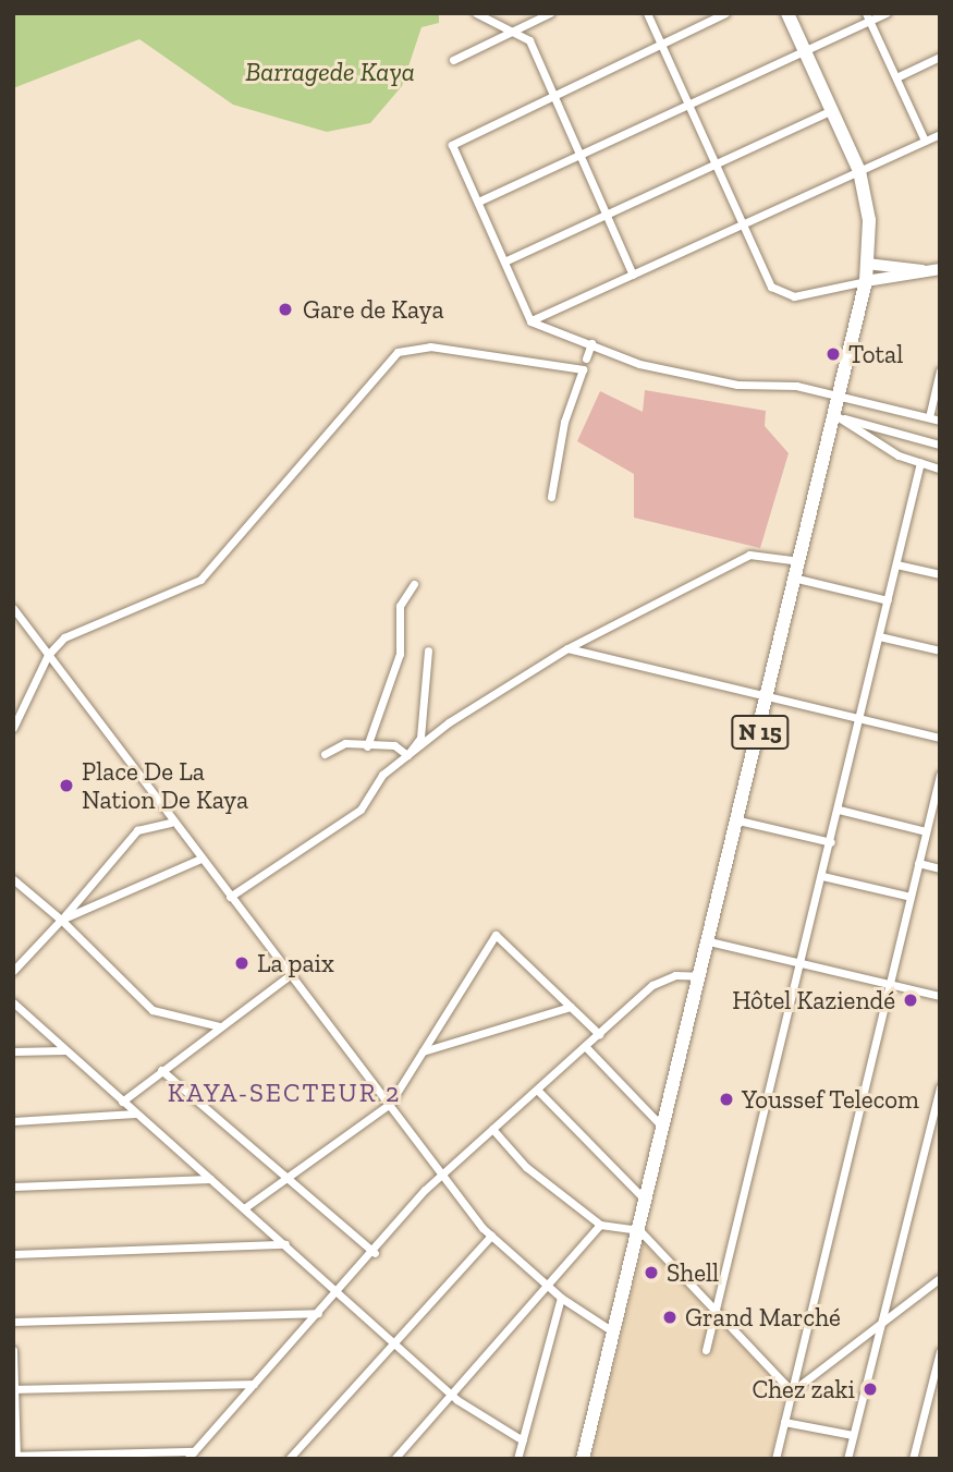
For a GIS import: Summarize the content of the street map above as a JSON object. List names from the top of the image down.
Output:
{
  "streets": {
    "main road": ["N 15"]
  },
  "districts": ["KAYA-SECTEUR 2"],
  "water": ["Barragede Kaya"],
  "places": [
    "Gare de Kaya",
    "Total",
    "Place De La Nation De Kaya",
    "La paix",
    "Hôtel Kaziendé",
    "Youssef Telecom",
    "Shell",
    "Grand Marché",
    "Chez zaki"
  ]
}
